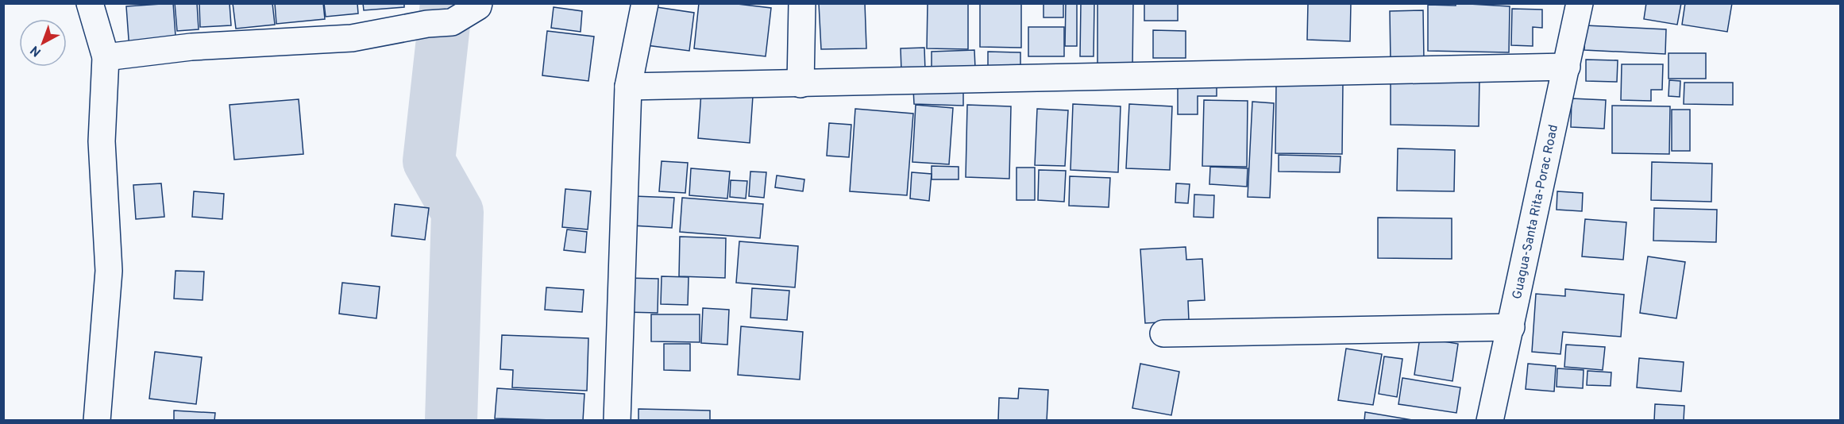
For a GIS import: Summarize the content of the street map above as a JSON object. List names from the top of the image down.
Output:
{
  "streets": {
    "street": ["Guagua-Santa Rita-Porac Road"]
  },
  "north": "bottom left"
}
